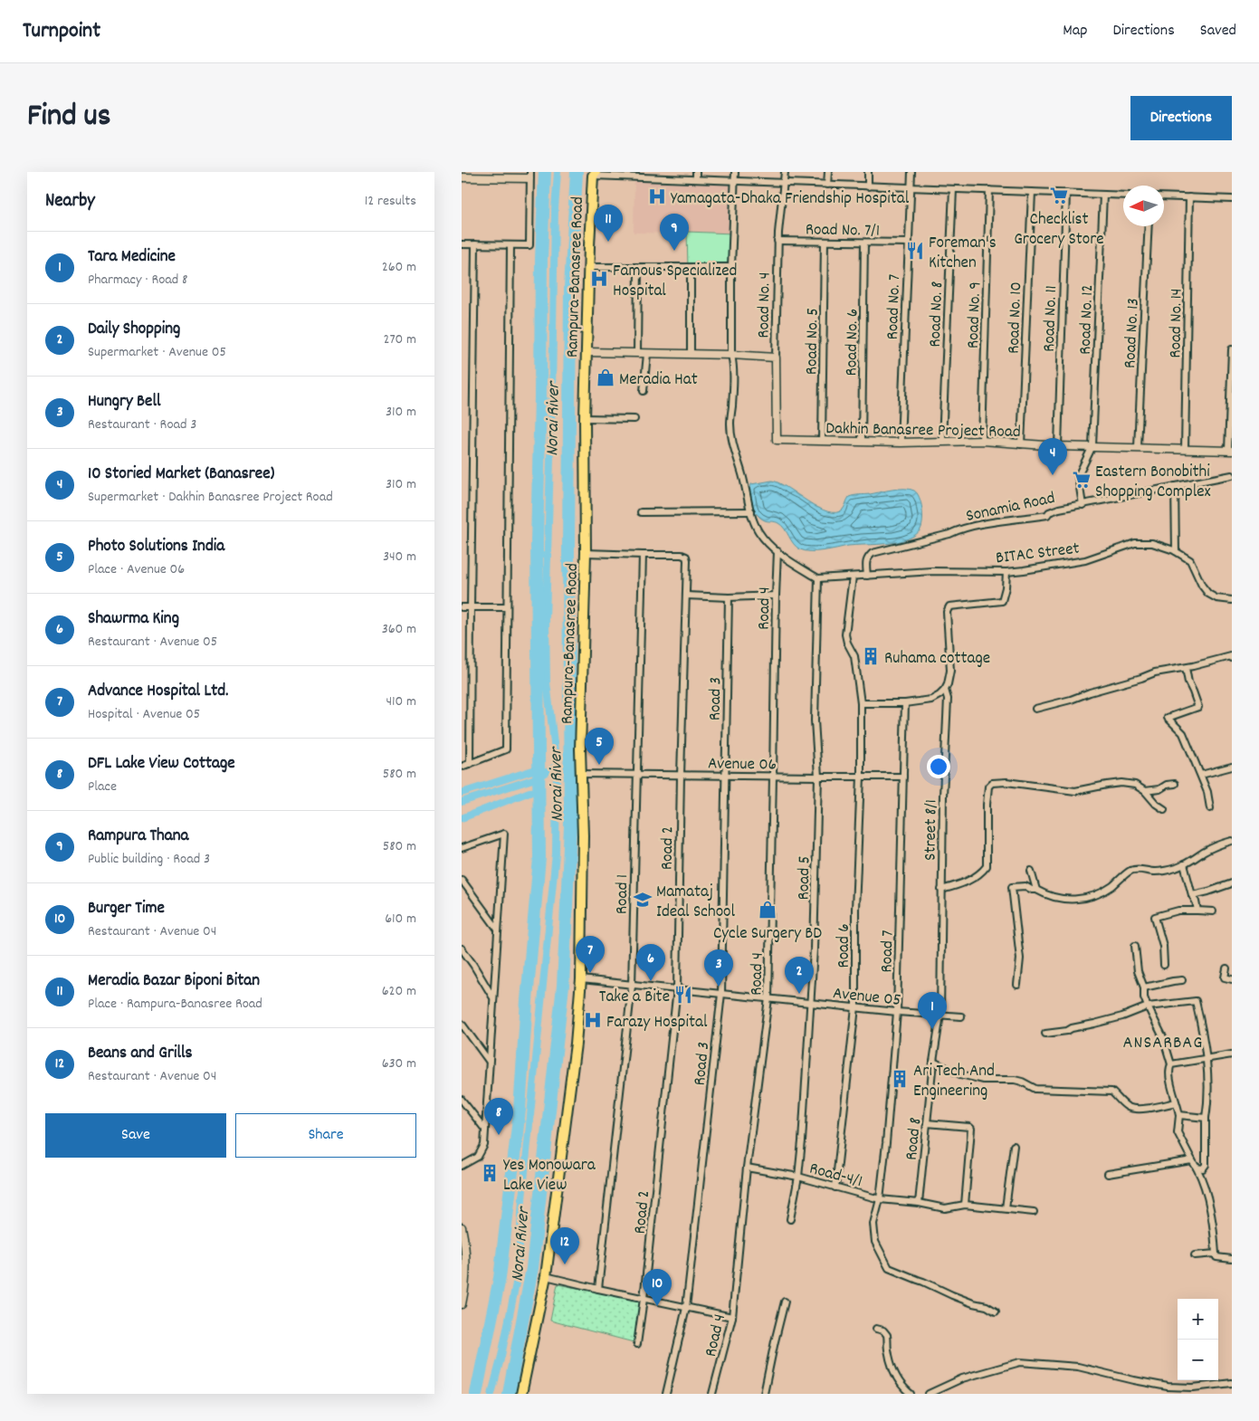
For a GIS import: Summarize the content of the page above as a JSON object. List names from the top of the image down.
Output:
{
  "streets": {
    "main road": ["Rampura-Banasree Road"],
    "street": [
      "Road No. 7/1",
      "Road No. 4",
      "Road No. 7",
      "Road No. 8",
      "Road No. 9",
      "Road No. 10",
      "Road No. 11",
      "Road No. 12",
      "Road No. 14",
      "Road No. 13",
      "Road No. 5",
      "Road No. 6",
      "Dakhin Banasree Project Road",
      "Sonamia Road",
      "BITAC Street",
      "Road 4",
      "Road 3",
      "Avenue 06",
      "Street 8/1",
      "Road 2",
      "Road 5",
      "Road 1",
      "Road 6",
      "Road 7",
      "Avenue 05",
      "Road 8",
      "Road-4/1"
    ]
  },
  "crossings": [
    ["Road No. 7/1", "Road No. 4"],
    ["Road No. 7/1", "Road No. 7"],
    ["Road No. 7/1", "Road No. 5"],
    ["Road No. 7/1", "Road No. 6"],
    ["Rampura-Banasree Road", "Avenue 06"],
    ["Rampura-Banasree Road", "Avenue 05"],
    ["Road No. 4", "Dakhin Banasree Project Road"],
    ["Road No. 7", "Dakhin Banasree Project Road"],
    ["Road No. 8", "Dakhin Banasree Project Road"],
    ["Road No. 9", "Dakhin Banasree Project Road"],
    ["Road No. 10", "Dakhin Banasree Project Road"],
    ["Road No. 11", "Dakhin Banasree Project Road"],
    ["Road No. 12", "Dakhin Banasree Project Road"],
    ["Road No. 14", "Dakhin Banasree Project Road"],
    ["Road No. 13", "Dakhin Banasree Project Road"],
    ["Road No. 5", "Dakhin Banasree Project Road"],
    ["Road No. 6", "Dakhin Banasree Project Road"],
    ["Sonamia Road", "BITAC Street"],
    ["BITAC Street", "Road 5"],
    ["BITAC Street", "Road 6"],
    ["Road 4", "Avenue 06"],
    ["Road 4", "Avenue 05"],
    ["Road 4", "Road-4/1"],
    ["Road 3", "Avenue 06"],
    ["Road 3", "Avenue 05"],
    ["Avenue 06", "Road 2"],
    ["Avenue 06", "Road 5"],
    ["Avenue 06", "Road 1"],
    ["Avenue 06", "Road 6"],
    ["Avenue 06", "Road 7"],
    ["Street 8/1", "Road 8"],
    ["Road 2", "Road 1"],
    ["Road 2", "Avenue 05"],
    ["Road 5", "Avenue 05"],
    ["Road 5", "Road-4/1"],
    ["Road 1", "Avenue 05"],
    ["Road 6", "Avenue 05"],
    ["Road 6", "Road-4/1"],
    ["Road 7", "Avenue 05"],
    ["Road 7", "Road-4/1"],
    ["Avenue 05", "Road 8"],
    ["Road 8", "Road-4/1"]
  ],
  "districts": ["ANSARBAG"],
  "water": ["Norai River"],
  "places": {
    "supermarket": ["Checklist Grocery Store", "Eastern Bonobithi Shopping Complex"],
    "hospital": ["Yamagata-Dhaka Friendship Hospital", "Famous Specialized Hospital", "Farazy Hospital"],
    "restaurant": ["Foreman's Kitchen", "Take a Bite"],
    "shop": ["Meradia Hat", "Cycle Surgery BD"],
    "building": ["Ruhama cottage", "Ari Tech And Engineering", "Yes Monowara Lake View"],
    "school or university": ["Mamataj Ideal School"]
  },
  "north": "left",
  "page": {
    "header": "Turnpoint",
    "nav": ["Map", "Directions", "Saved"],
    "title": "Find us",
    "buttons": [
      "Directions",
      ["Save", "Share"]
    ],
    "heading": ["Nearby", "12 results"],
    "pins": [
      "11",
      "9",
      "4",
      "5",
      "7",
      "6",
      "3",
      "2",
      "1",
      "8",
      "12",
      "10"
    ],
    "list": [
      {
        "mark": "1",
        "name": "Tara Medicine",
        "note": "Pharmacy · Road 8",
        "value": "260 m"
      },
      {
        "mark": "2",
        "name": "Daily Shopping",
        "note": "Supermarket · Avenue 05",
        "value": "270 m"
      },
      {
        "mark": "3",
        "name": "Hungry Bell",
        "note": "Restaurant · Road 3",
        "value": "310 m"
      },
      {
        "mark": "4",
        "name": "10 Storied Market (Banasree)",
        "note": "Supermarket · Dakhin Banasree Project Road",
        "value": "310 m"
      },
      {
        "mark": "5",
        "name": "Photo Solutions India",
        "note": "Place · Avenue 06",
        "value": "340 m"
      },
      {
        "mark": "6",
        "name": "Shawrma King",
        "note": "Restaurant · Avenue 05",
        "value": "360 m"
      },
      {
        "mark": "7",
        "name": "Advance Hospital Ltd.",
        "note": "Hospital · Avenue 05",
        "value": "410 m"
      },
      {
        "mark": "8",
        "name": "DFL Lake View Cottage",
        "note": "Place",
        "value": "580 m"
      },
      {
        "mark": "9",
        "name": "Rampura Thana",
        "note": "Public building · Road 3",
        "value": "580 m"
      },
      {
        "mark": "10",
        "name": "Burger Time",
        "note": "Restaurant · Avenue 04",
        "value": "610 m"
      },
      {
        "mark": "11",
        "name": "Meradia Bazar Biponi Bitan",
        "note": "Place · Rampura-Banasree Road",
        "value": "620 m"
      },
      {
        "mark": "12",
        "name": "Beans and Grills",
        "note": "Restaurant · Avenue 04",
        "value": "630 m"
      }
    ],
    "map_buttons": ["+", "−"]
  }
}
